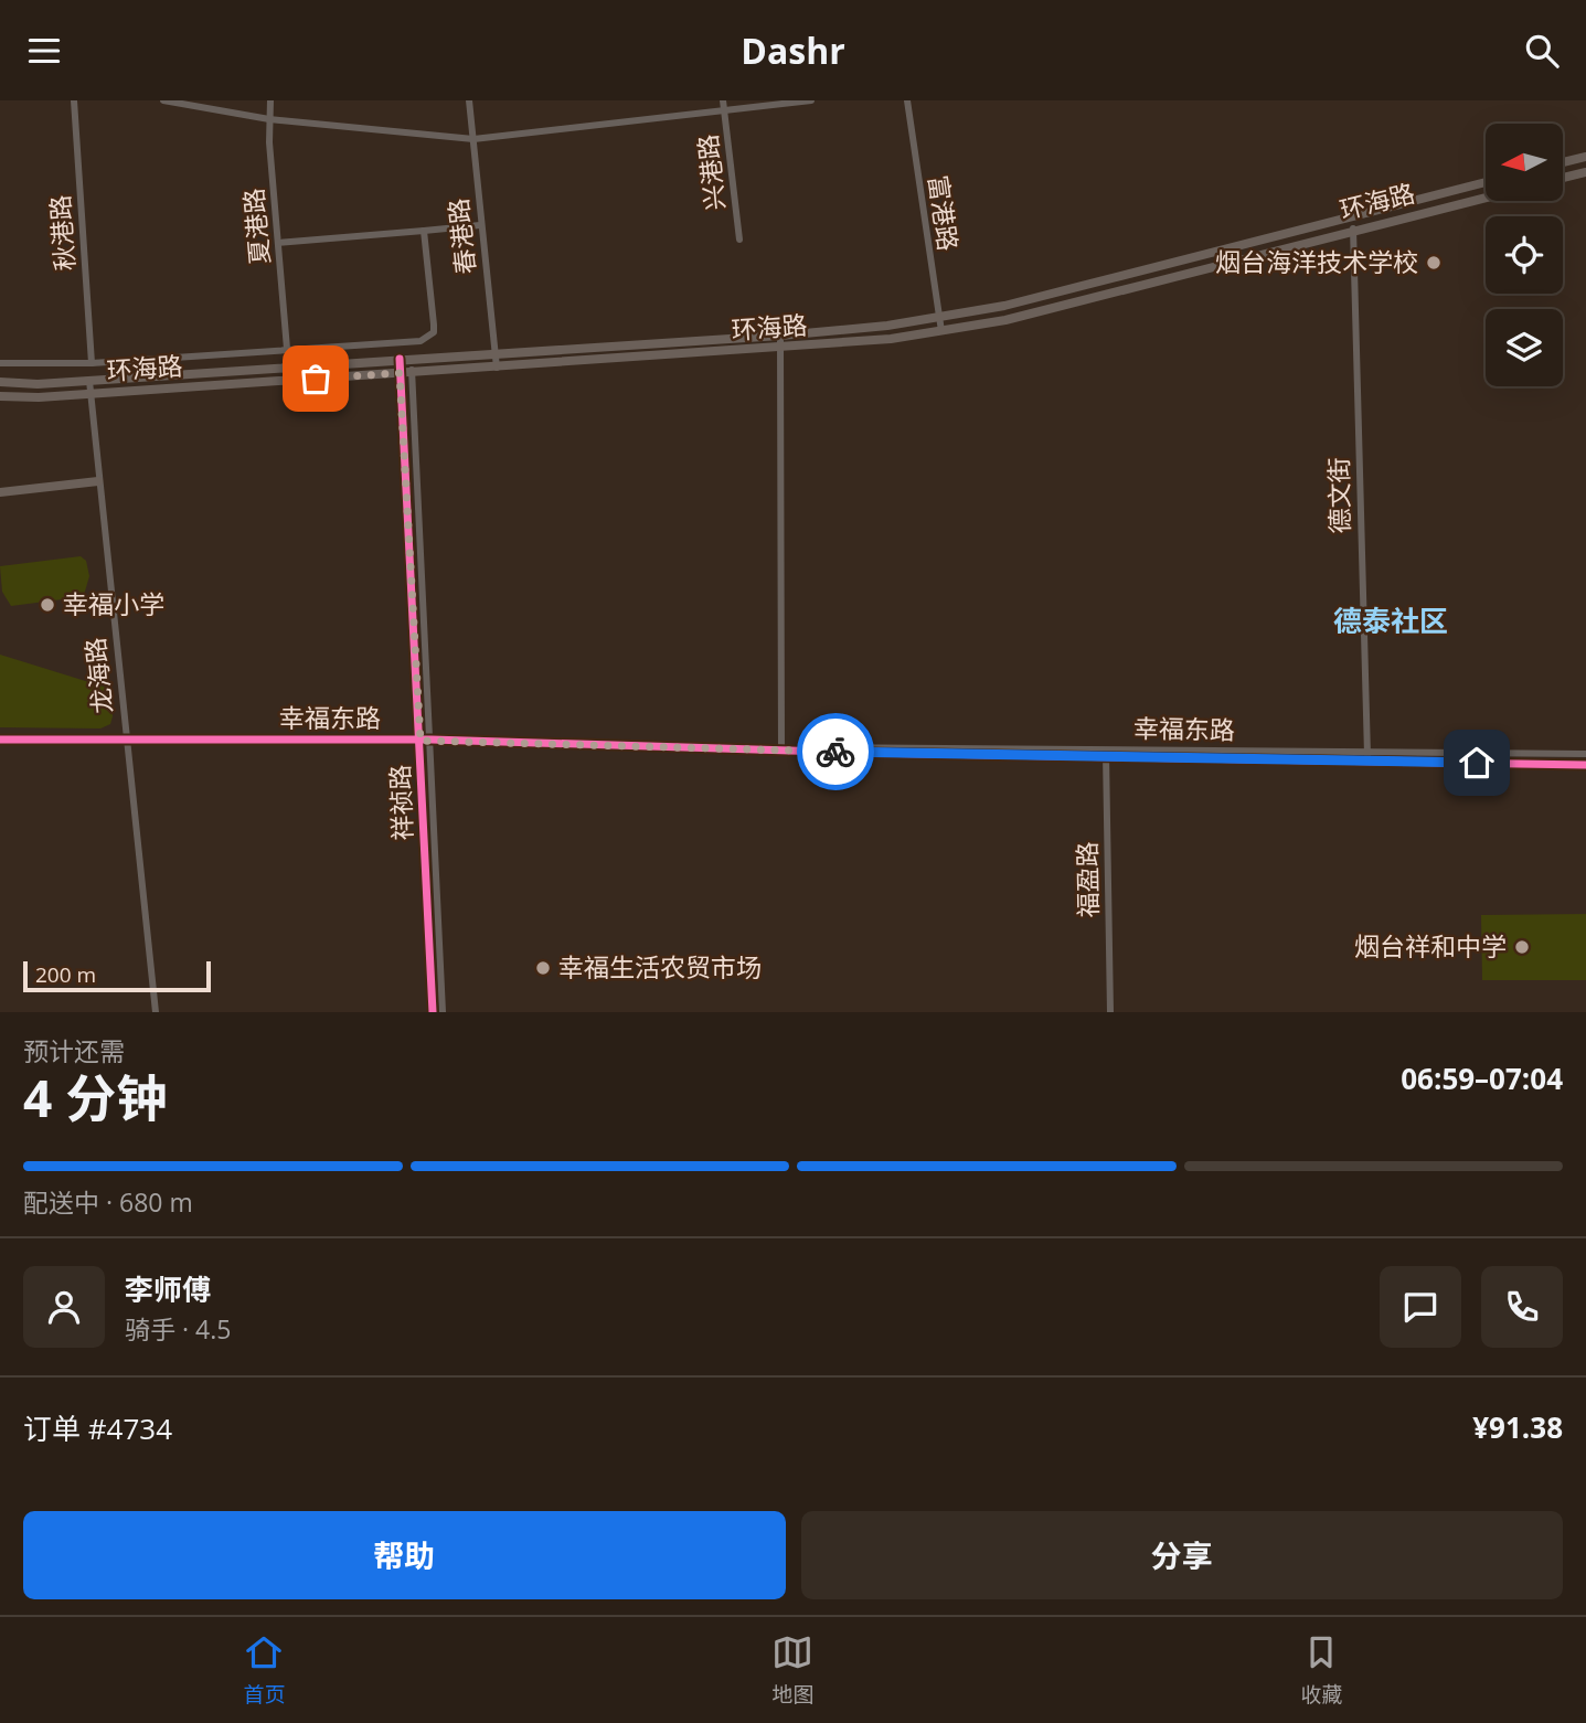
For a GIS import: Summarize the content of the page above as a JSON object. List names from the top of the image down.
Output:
{
  "streets": {
    "main road": ["环海路"],
    "street": [
      "兴港路",
      "富港路",
      "夏港路",
      "秋港路",
      "春港路",
      "德文街",
      "龙海路",
      "幸福东路",
      "祥祯路",
      "福盈路"
    ]
  },
  "crossings": [
    ["环海路", "富港路"],
    ["环海路", "春港路"],
    ["环海路", "德文街"],
    ["环海路", "龙海路"],
    ["环海路", "祥祯路"],
    ["德文街", "幸福东路"],
    ["龙海路", "幸福东路"],
    ["幸福东路", "祥祯路"],
    ["幸福东路", "福盈路"]
  ],
  "districts": ["德泰社区"],
  "places": [
    "烟台海洋技术学校",
    "幸福小学",
    "烟台祥和中学",
    "幸福生活农贸市场"
  ],
  "scale_bar": "200 m",
  "north": "left",
  "page": {
    "header": "Dashr",
    "scale": "200 m",
    "heading": ["4 分钟", "预计还需", "06:59–07:04"],
    "panel": [
      "李师傅",
      "骑手 · 4.5",
      "订单 #4734",
      "¥91.38"
    ],
    "bar": "配送中 · 680 m",
    "buttons": ["帮助", "分享"],
    "tabs": ["首页", "地图", "收藏"]
  }
}
